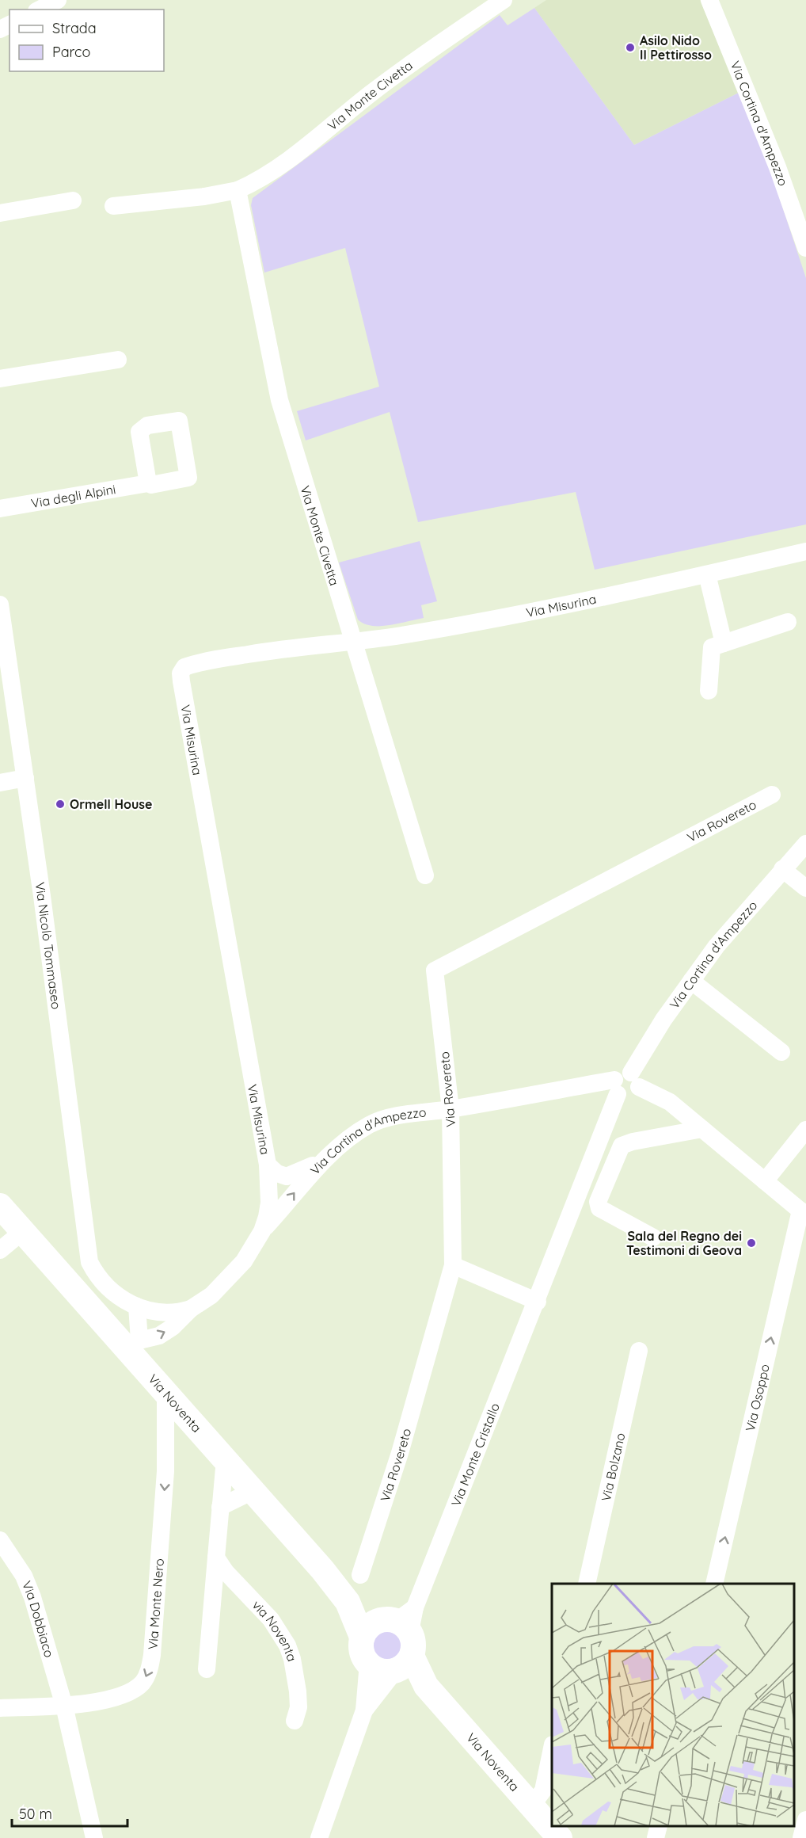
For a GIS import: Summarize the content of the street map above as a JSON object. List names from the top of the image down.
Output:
{
  "streets": {
    "street": [
      "Via Monte Civetta",
      "Via Cortina d'Ampezzo",
      "Via degli Alpini",
      "Via Misurina",
      "Via Rovereto",
      "Via Nicolò Tommaseo",
      "Via Osoppo",
      "Via Noventa",
      "Via Monte Cristallo",
      "Via Bolzano",
      "Via Monte Nero",
      "Via Dobbiaco",
      "via Noventa"
    ]
  },
  "crossings": [
    ["Via Monte Civetta", "Via Misurina"],
    ["Via Cortina d'Ampezzo", "Via Misurina"],
    ["Via Cortina d'Ampezzo", "Via Rovereto"],
    ["Via Cortina d'Ampezzo", "Via Monte Cristallo"],
    ["Via Misurina", "Via Nicolò Tommaseo"],
    ["Via Misurina", "Via Noventa"],
    ["Via Noventa", "Via Monte Cristallo"],
    ["Via Noventa", "Via Monte Nero"],
    ["Via Monte Nero", "Via Dobbiaco"]
  ],
  "one_way": ["Via Osoppo"],
  "places": ["Asilo Nido Il Pettirosso", "Ormell House", "Sala del Regno dei Testimoni di Geova"],
  "legend": ["Strada", "Parco"],
  "scale_bar": "50 m"
}
